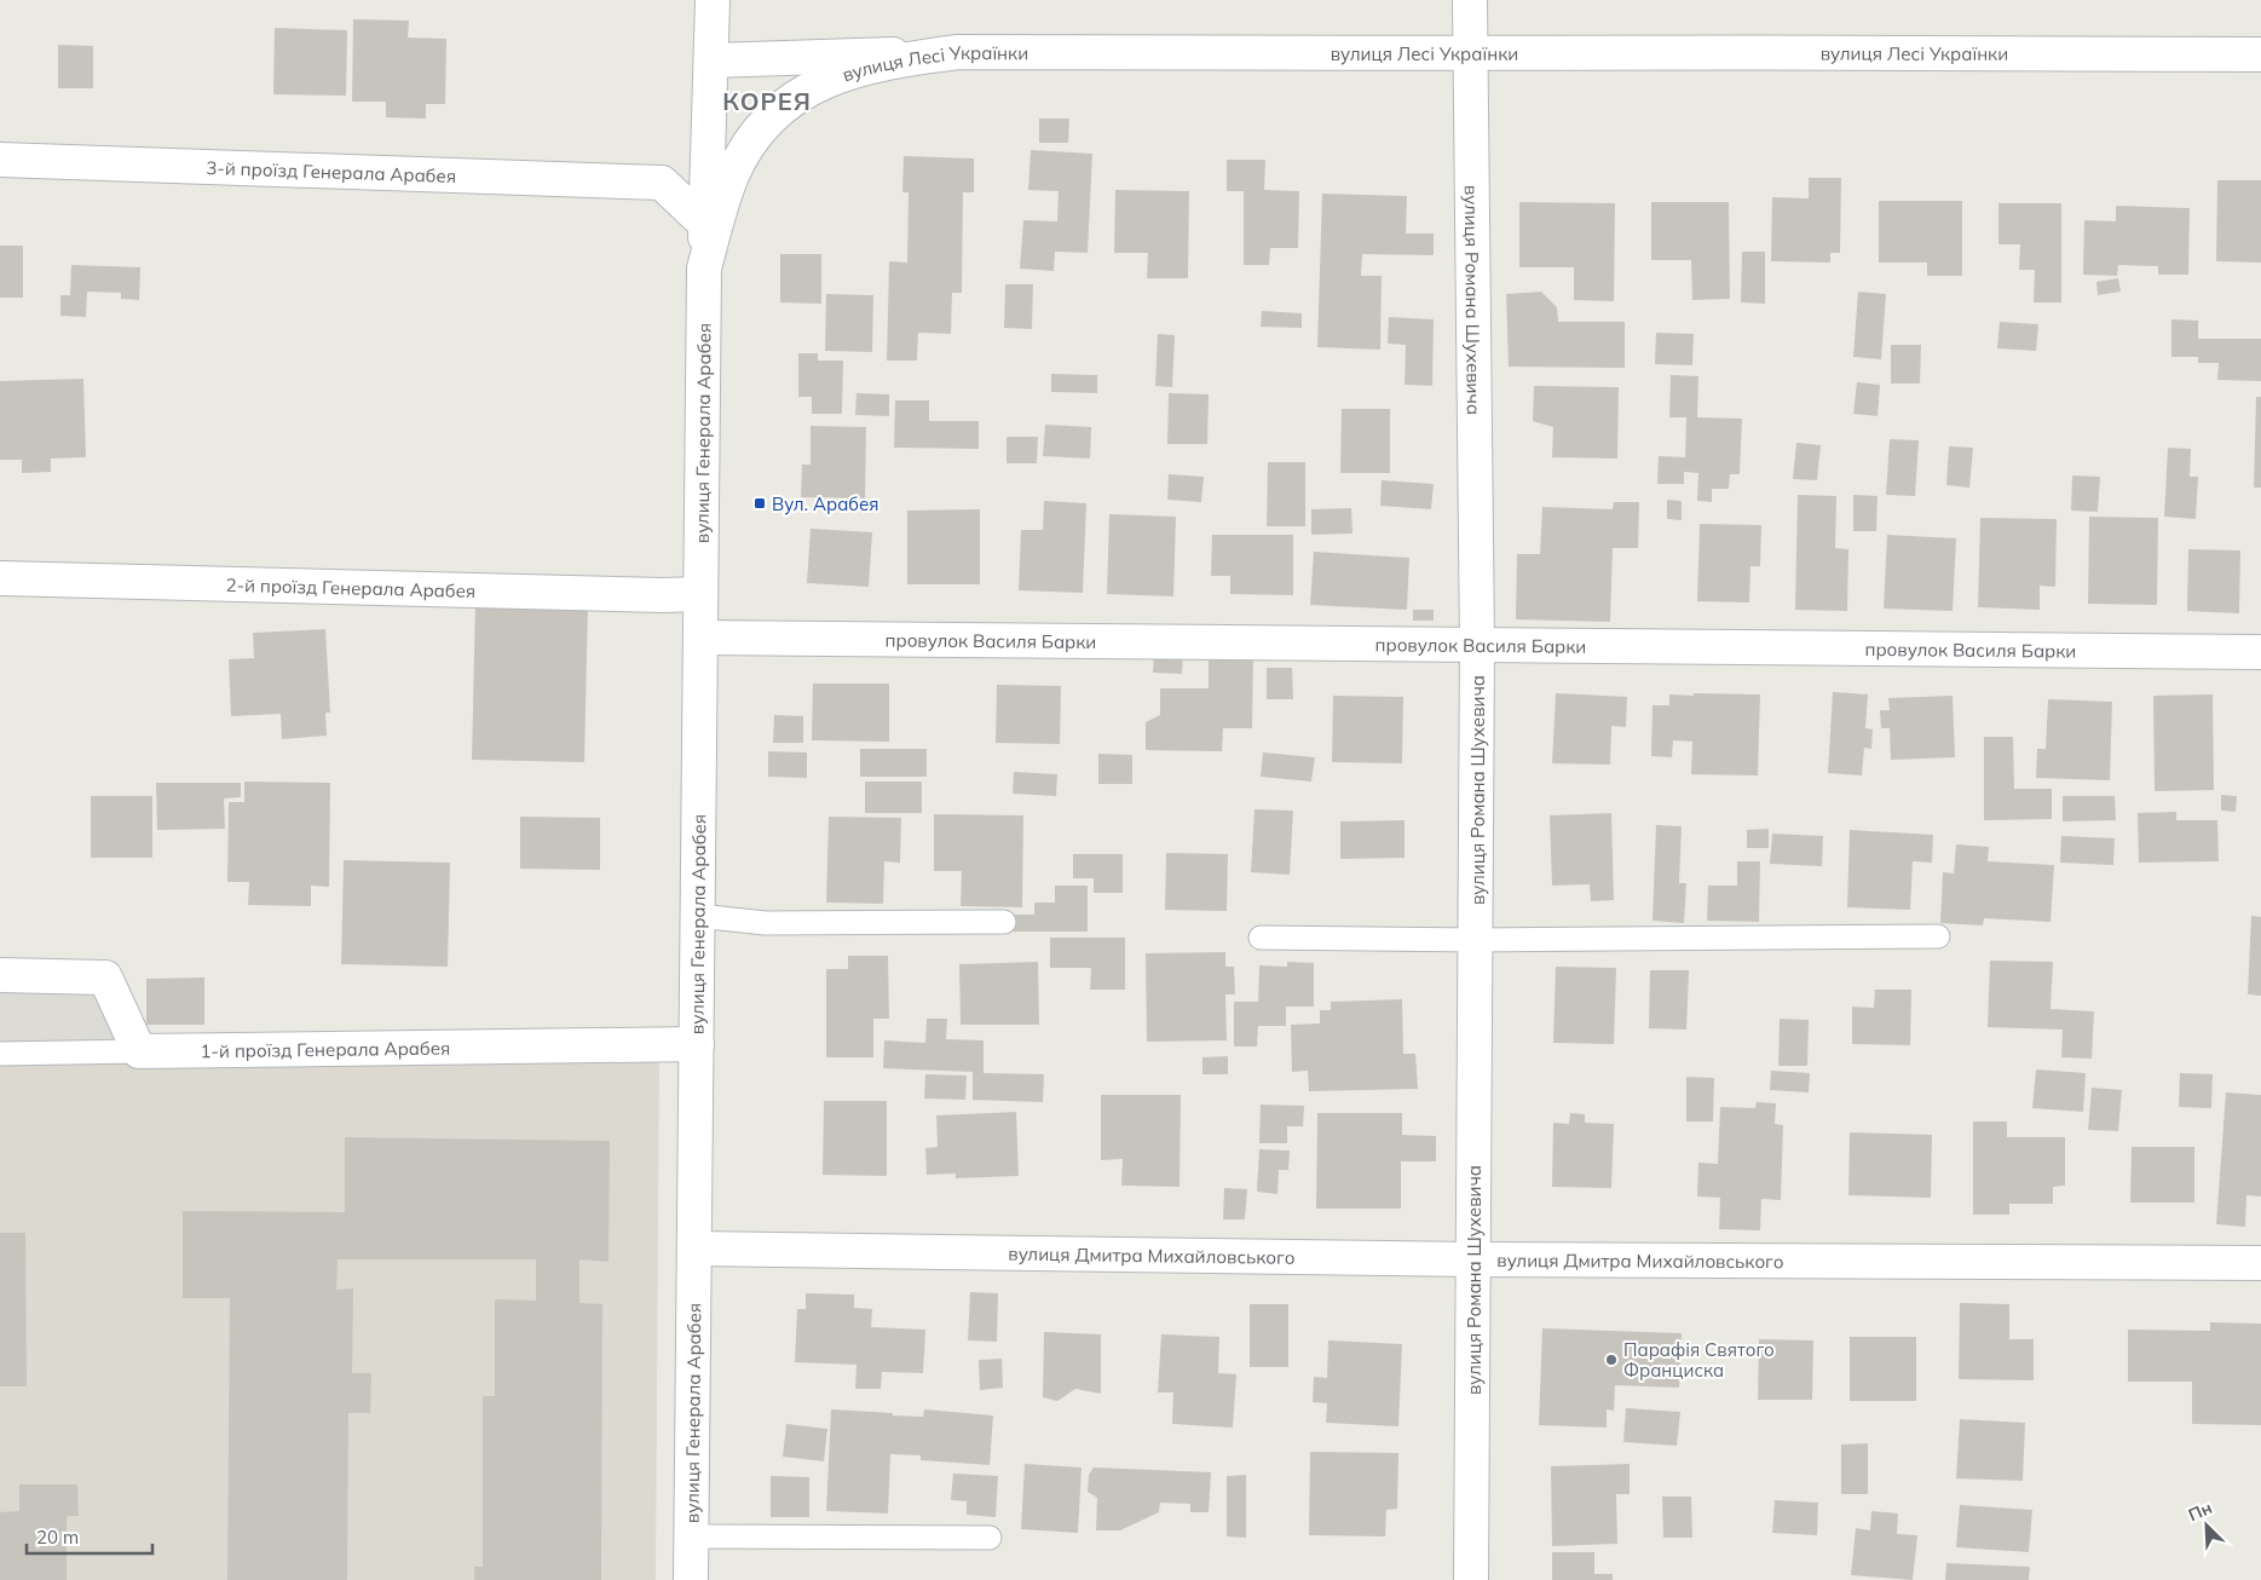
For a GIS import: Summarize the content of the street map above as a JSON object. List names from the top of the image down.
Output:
{
  "streets": {
    "street": [
      "вулиця Лесі Українки",
      "3-й проїзд Генерала Арабея",
      "вулиця Романа Шухевича",
      "вулиця Генерала Арабея",
      "2-й проїзд Генерала Арабея",
      "провулок Василя Барки",
      "1-й проїзд Генерала Арабея",
      "вулиця Дмитра Михайловського"
    ]
  },
  "crossings": [
    ["вулиця Лесі Українки", "вулиця Романа Шухевича"],
    ["вулиця Лесі Українки", "вулиця Генерала Арабея"],
    ["вулиця Романа Шухевича", "провулок Василя Барки"],
    ["вулиця Романа Шухевича", "вулиця Дмитра Михайловського"],
    ["вулиця Генерала Арабея", "2-й проїзд Генерала Арабея"],
    ["вулиця Генерала Арабея", "провулок Василя Барки"],
    ["вулиця Генерала Арабея", "1-й проїзд Генерала Арабея"],
    ["вулиця Генерала Арабея", "вулиця Дмитра Михайловського"]
  ],
  "districts": ["КОРЕЯ"],
  "places": {
    "transit": ["Вул. Арабея"],
    "other": ["Парафія Святого Франциска"]
  },
  "scale_bar": "20 m",
  "north": "top left"
}
